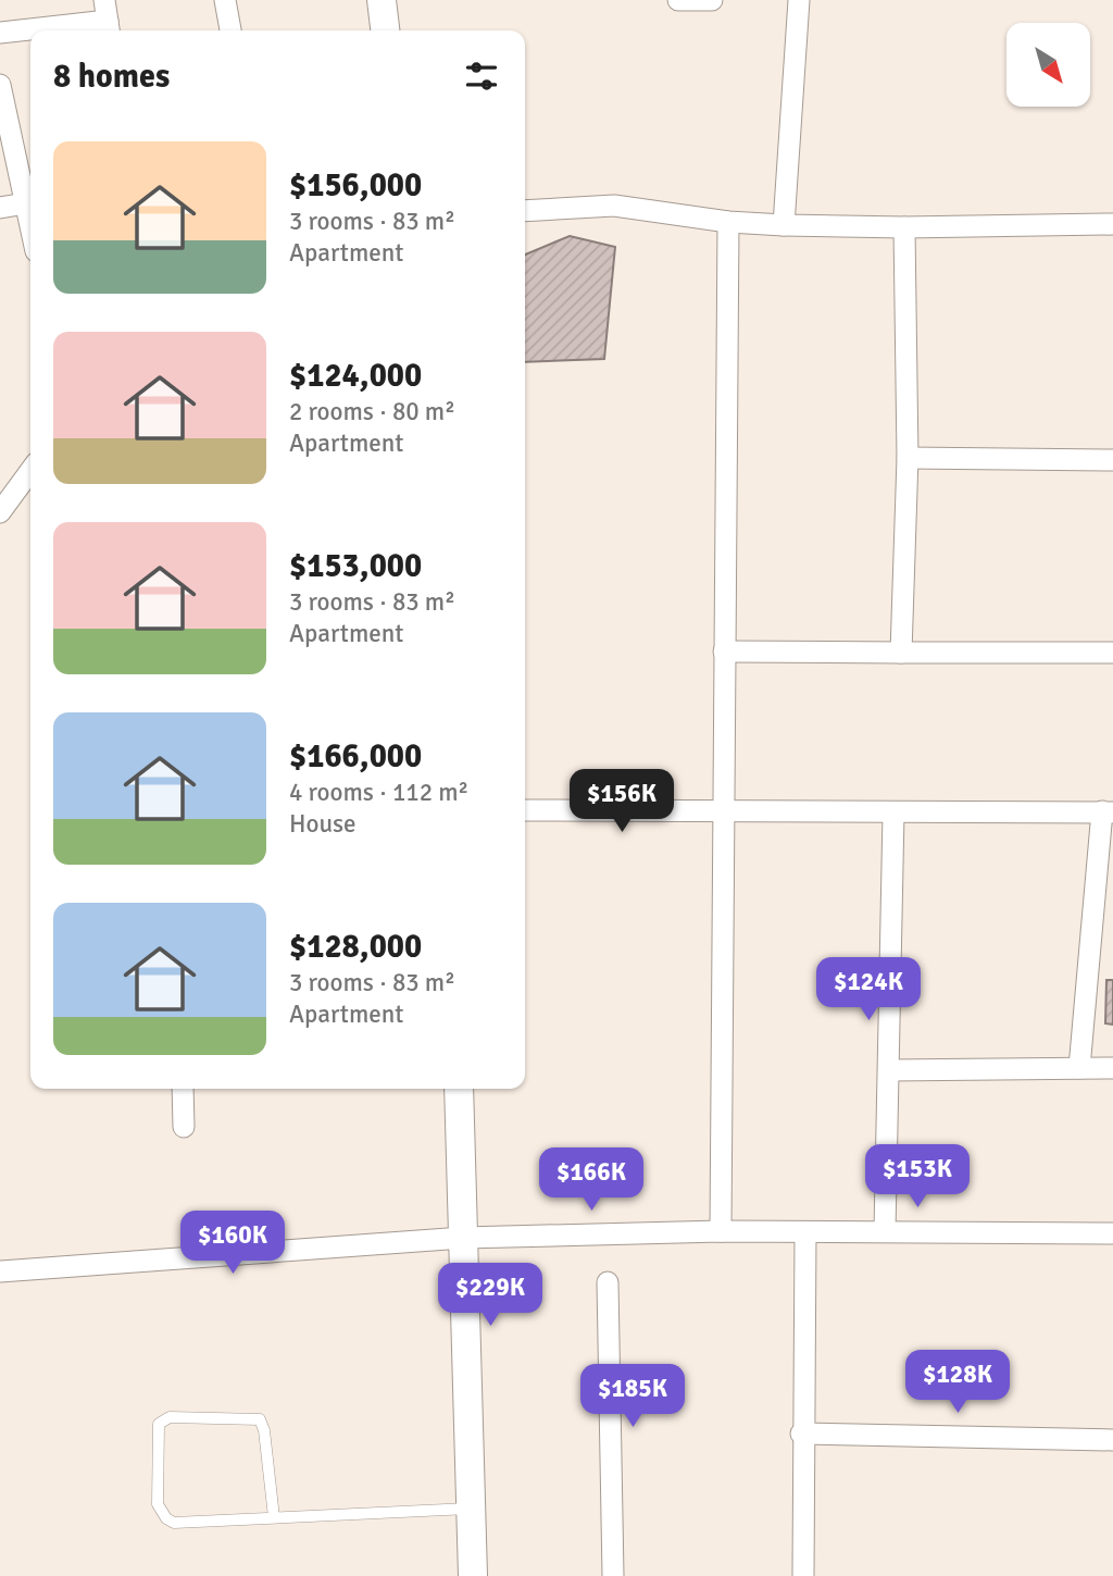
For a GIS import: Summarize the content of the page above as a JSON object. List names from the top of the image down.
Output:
{
  "north": "bottom right",
  "page": {
    "heading": "8 homes",
    "list": [
      {
        "name": "$156,000",
        "note": "3 rooms · 83 m² · Apartment"
      },
      {
        "name": "$124,000",
        "note": "2 rooms · 80 m² · Apartment"
      },
      {
        "name": "$153,000",
        "note": "3 rooms · 83 m² · Apartment"
      },
      {
        "name": "$166,000",
        "note": "4 rooms · 112 m² · House"
      },
      {
        "name": "$128,000",
        "note": "3 rooms · 83 m² · Apartment"
      }
    ],
    "price": [
      "$156K",
      "$124K",
      "$153K",
      "$166K",
      "$160K",
      "$229K",
      "$128K",
      "$185K"
    ]
  }
}
